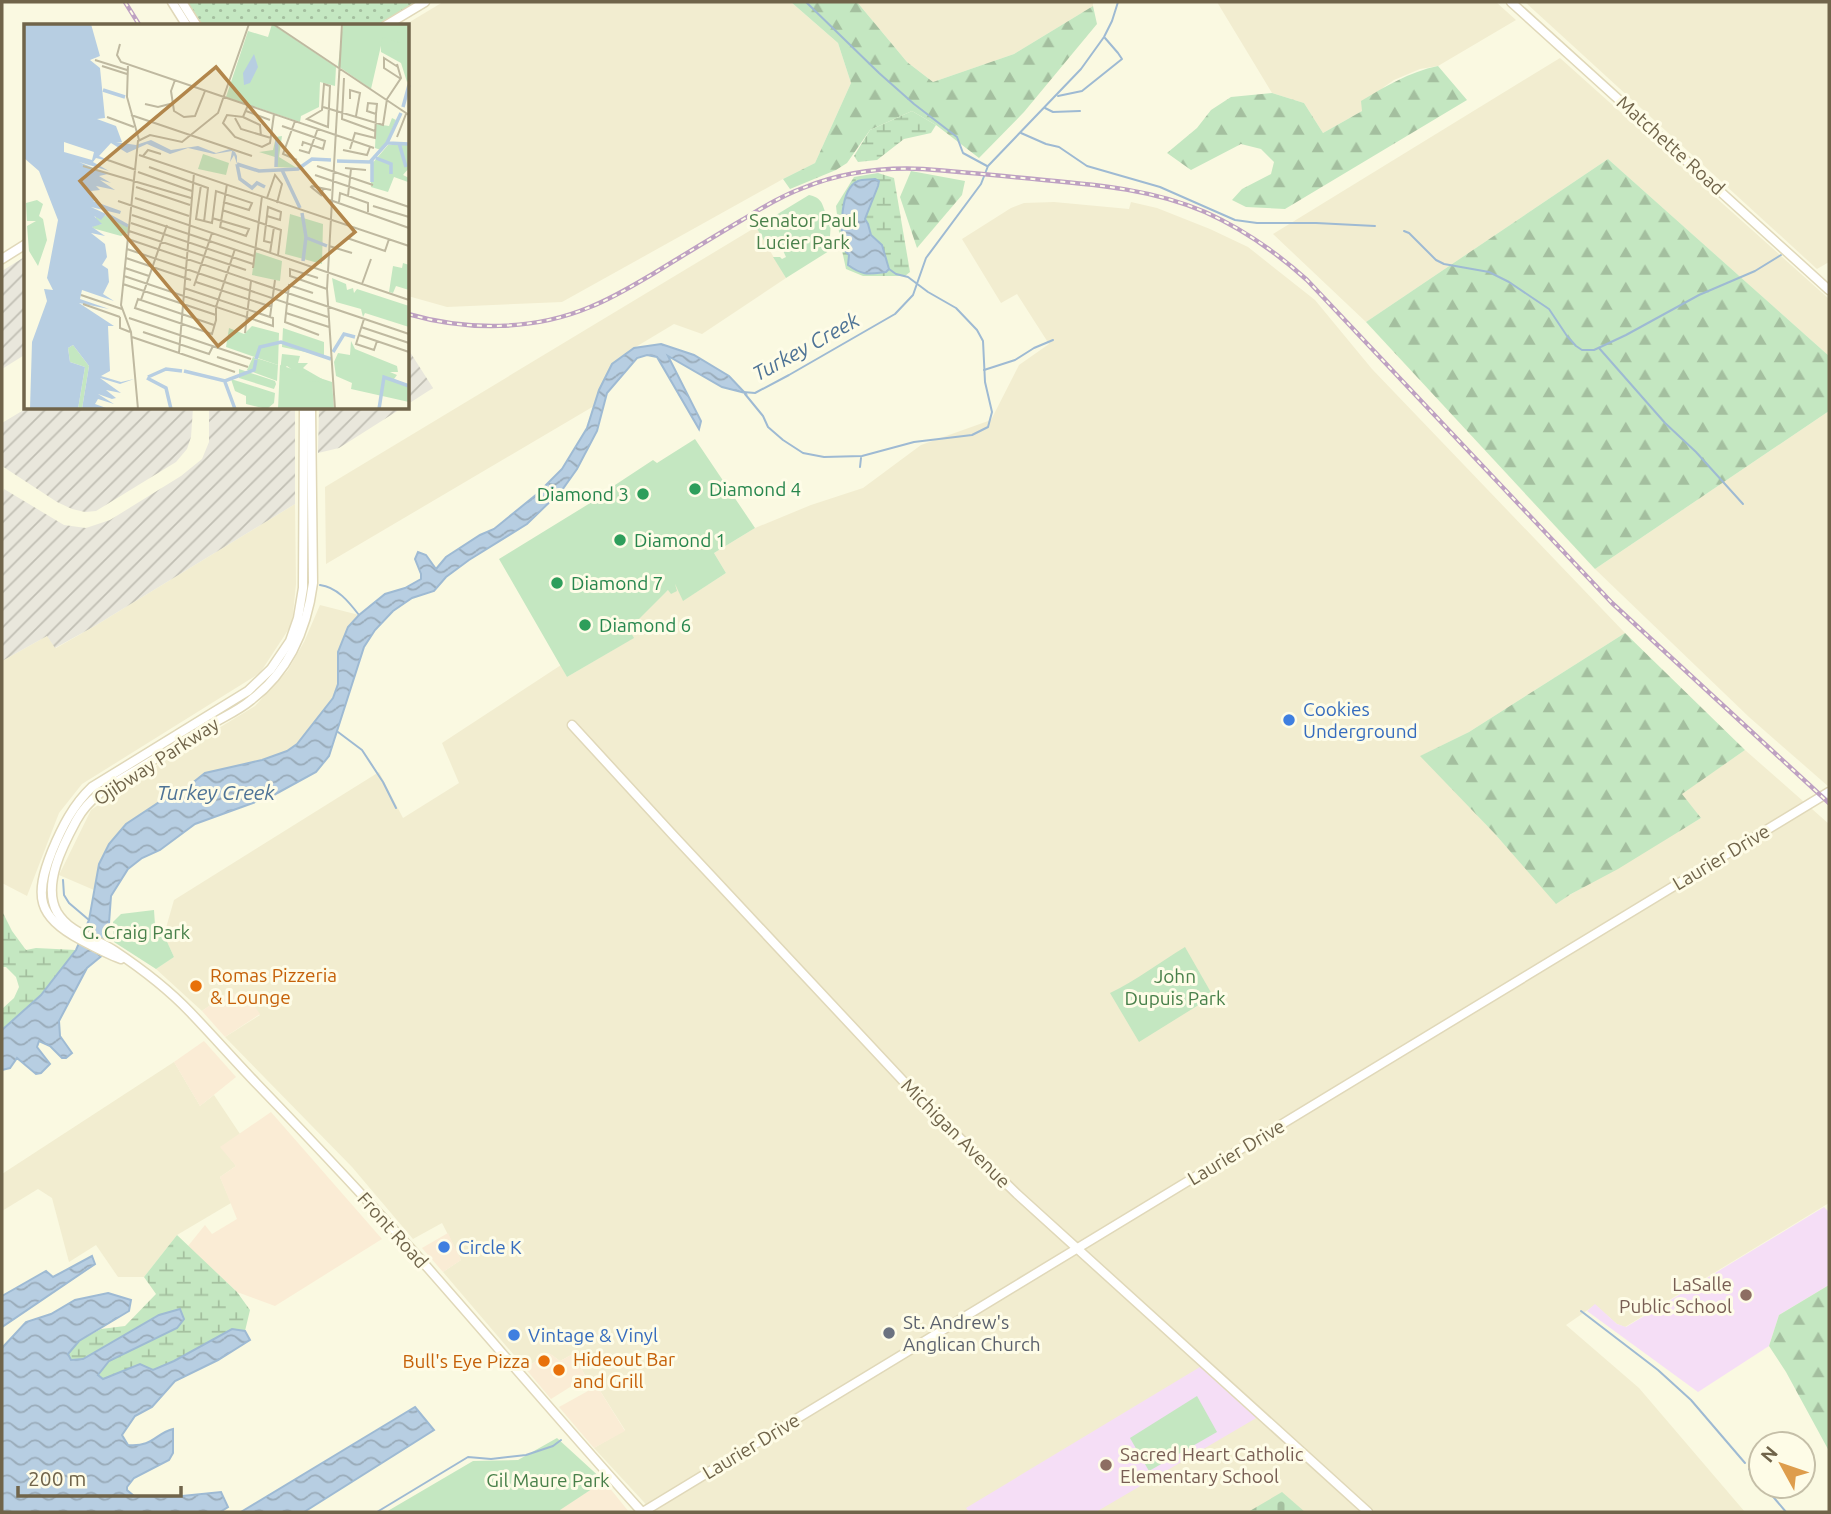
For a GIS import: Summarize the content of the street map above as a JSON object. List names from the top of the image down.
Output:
{
  "streets": {
    "street": [
      "Matchette Road",
      "Ojibway Parkway",
      "Laurier Drive",
      "Michigan Avenue",
      "Front Road"
    ]
  },
  "crossings": [
    ["Ojibway Parkway", "Front Road"],
    ["Laurier Drive", "Michigan Avenue"],
    ["Laurier Drive", "Front Road"]
  ],
  "water": ["Turkey Creek"],
  "parks": [
    "Senator Paul Lucier Park",
    "G. Craig Park",
    "John Dupuis Park",
    "Gil Maure Park"
  ],
  "places": [
    "Diamond 4",
    "Diamond 3",
    "Diamond 1",
    "Diamond 7",
    "Diamond 6",
    "Cookies Underground",
    "Romas Pizzeria & Lounge",
    "Circle K",
    "LaSalle Public School",
    "St. Andrew's Anglican Church",
    "Vintage & Vinyl",
    "Bull's Eye Pizza",
    "Hideout Bar and Grill",
    "Sacred Heart Catholic Elementary School"
  ],
  "scale_bar": "200 m",
  "north": "top left"
}
